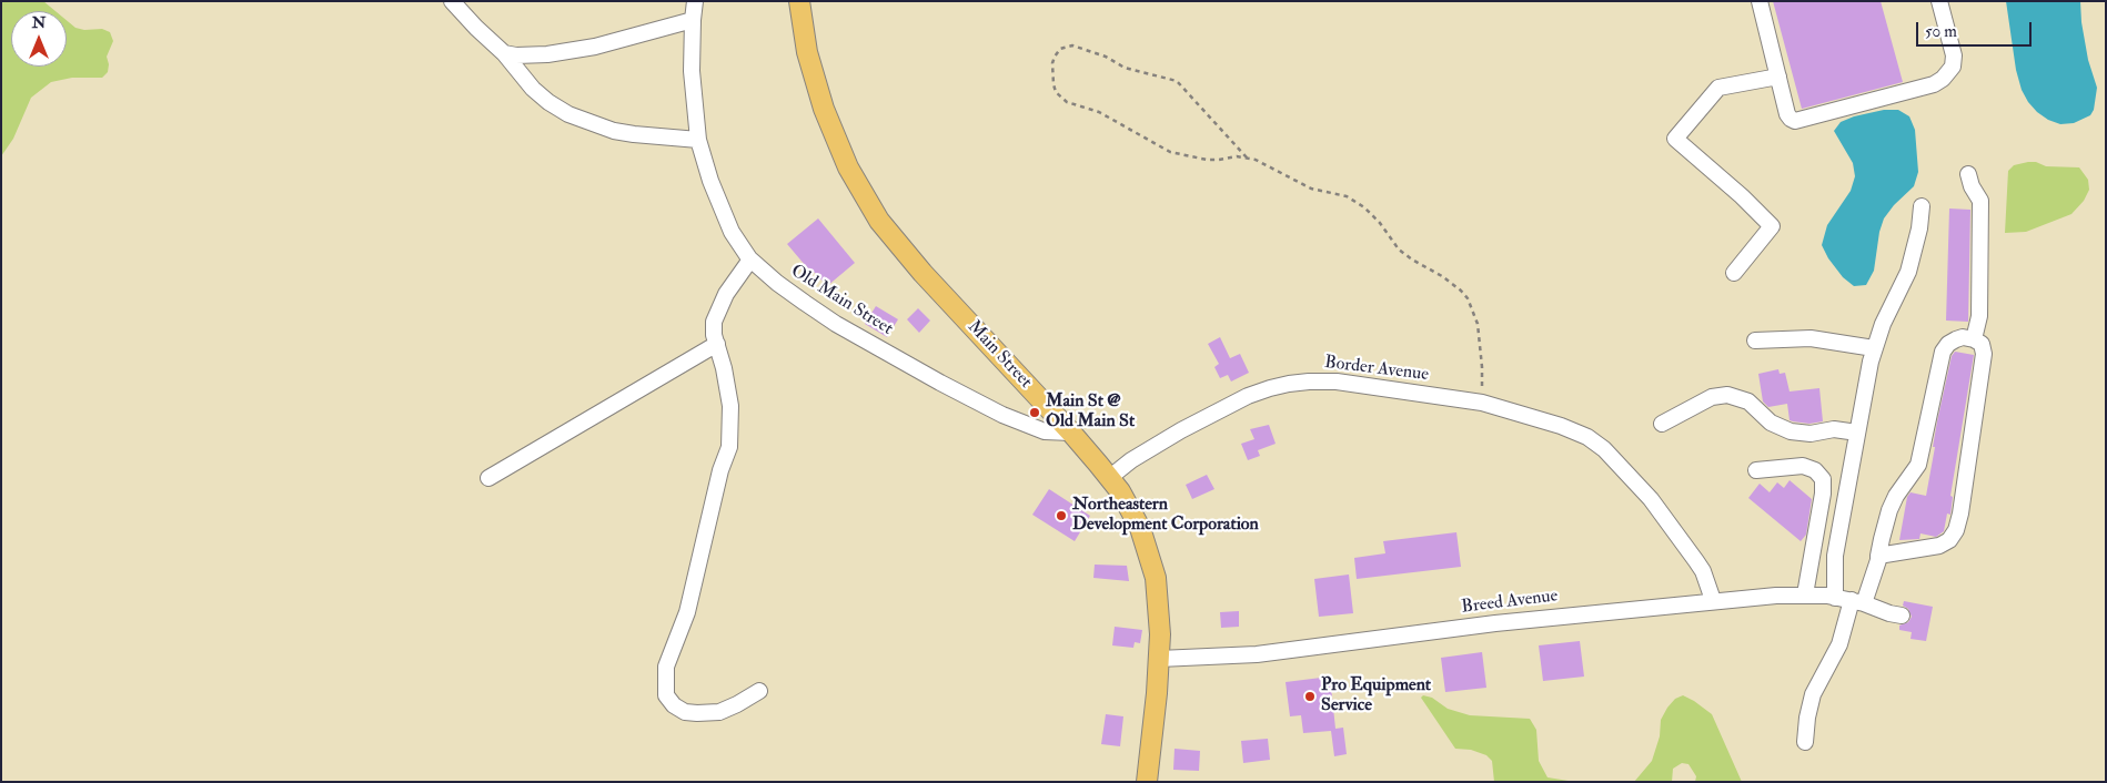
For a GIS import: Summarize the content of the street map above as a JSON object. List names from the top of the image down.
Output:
{
  "streets": {
    "main road": ["Main Street"],
    "street": ["Old Main Street", "Border Avenue", "Breed Avenue"]
  },
  "crossings": [
    ["Old Main Street", "Main Street"],
    ["Main Street", "Border Avenue"],
    ["Main Street", "Breed Avenue"],
    ["Border Avenue", "Breed Avenue"]
  ],
  "places": ["Main St @ Old Main St", "Northeastern Development Corporation", "Pro Equipment Service"],
  "scale_bar": "50 m",
  "north": "top"
}
